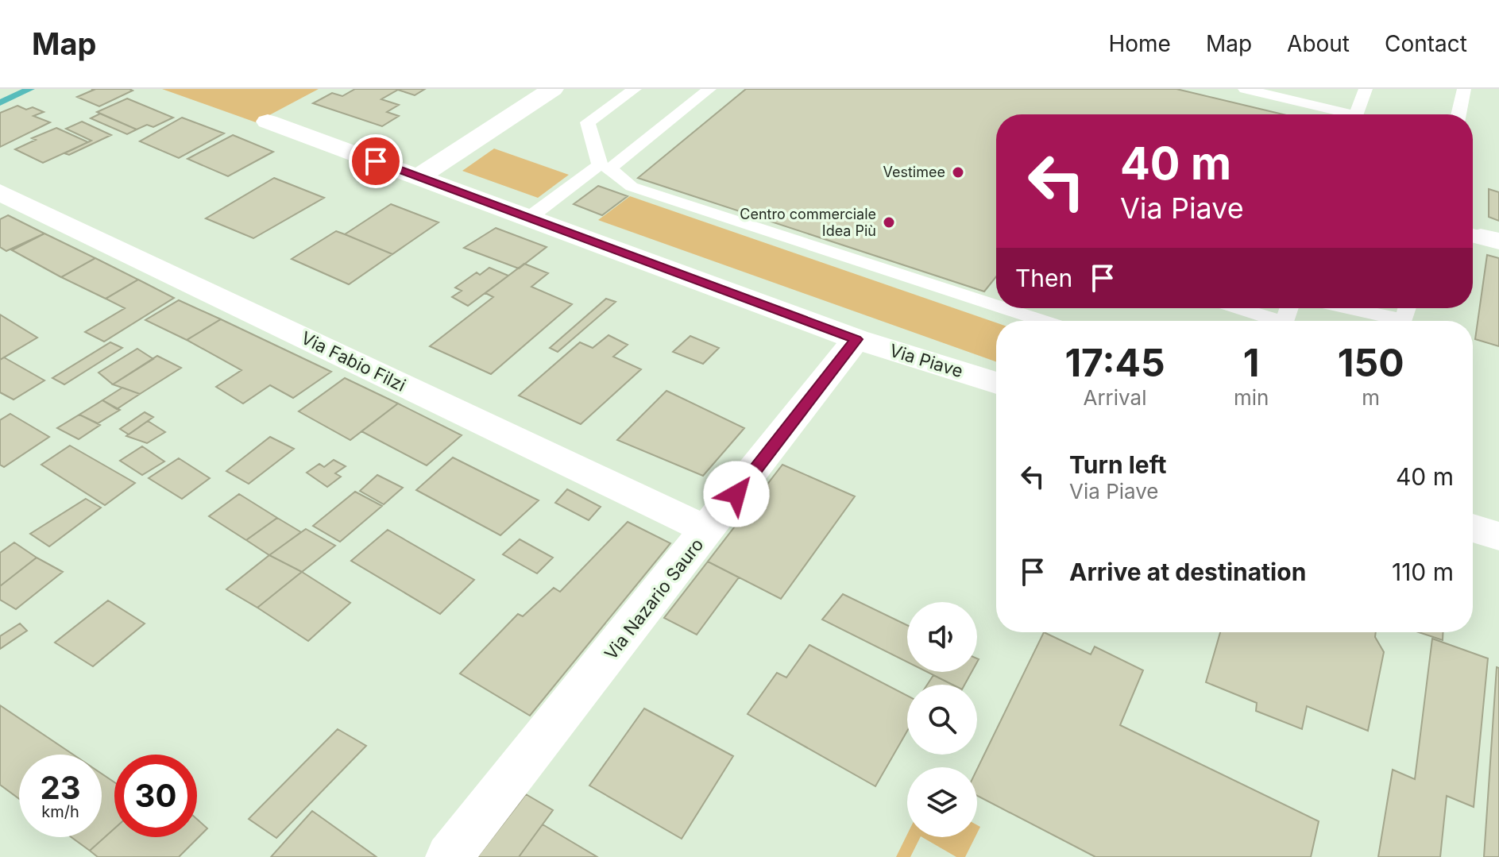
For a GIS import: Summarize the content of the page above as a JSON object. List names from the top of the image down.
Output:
{
  "streets": {
    "street": ["Via Piave", "Via Fabio Filzi", "Via Nazario Sauro"]
  },
  "crossings": [
    ["Via Piave", "Via Nazario Sauro"],
    ["Via Fabio Filzi", "Via Nazario Sauro"]
  ],
  "places": ["Vestimee", "Centro commerciale Idea Più"],
  "page": {
    "header": "Map",
    "nav": [
      "Home",
      "Map",
      "About",
      "Contact"
    ],
    "turn": ["40 m", "Via Piave"],
    "then": "Then",
    "eta": [
      "17:45",
      "Arrival",
      "1",
      "min",
      "150",
      "m"
    ],
    "list": [
      {
        "name": "Turn left",
        "note": "Via Piave",
        "value": "40 m"
      },
      {
        "name": "Arrive at destination",
        "value": "110 m"
      }
    ],
    "speed": "23 km/h",
    "limit": "30"
  }
}
